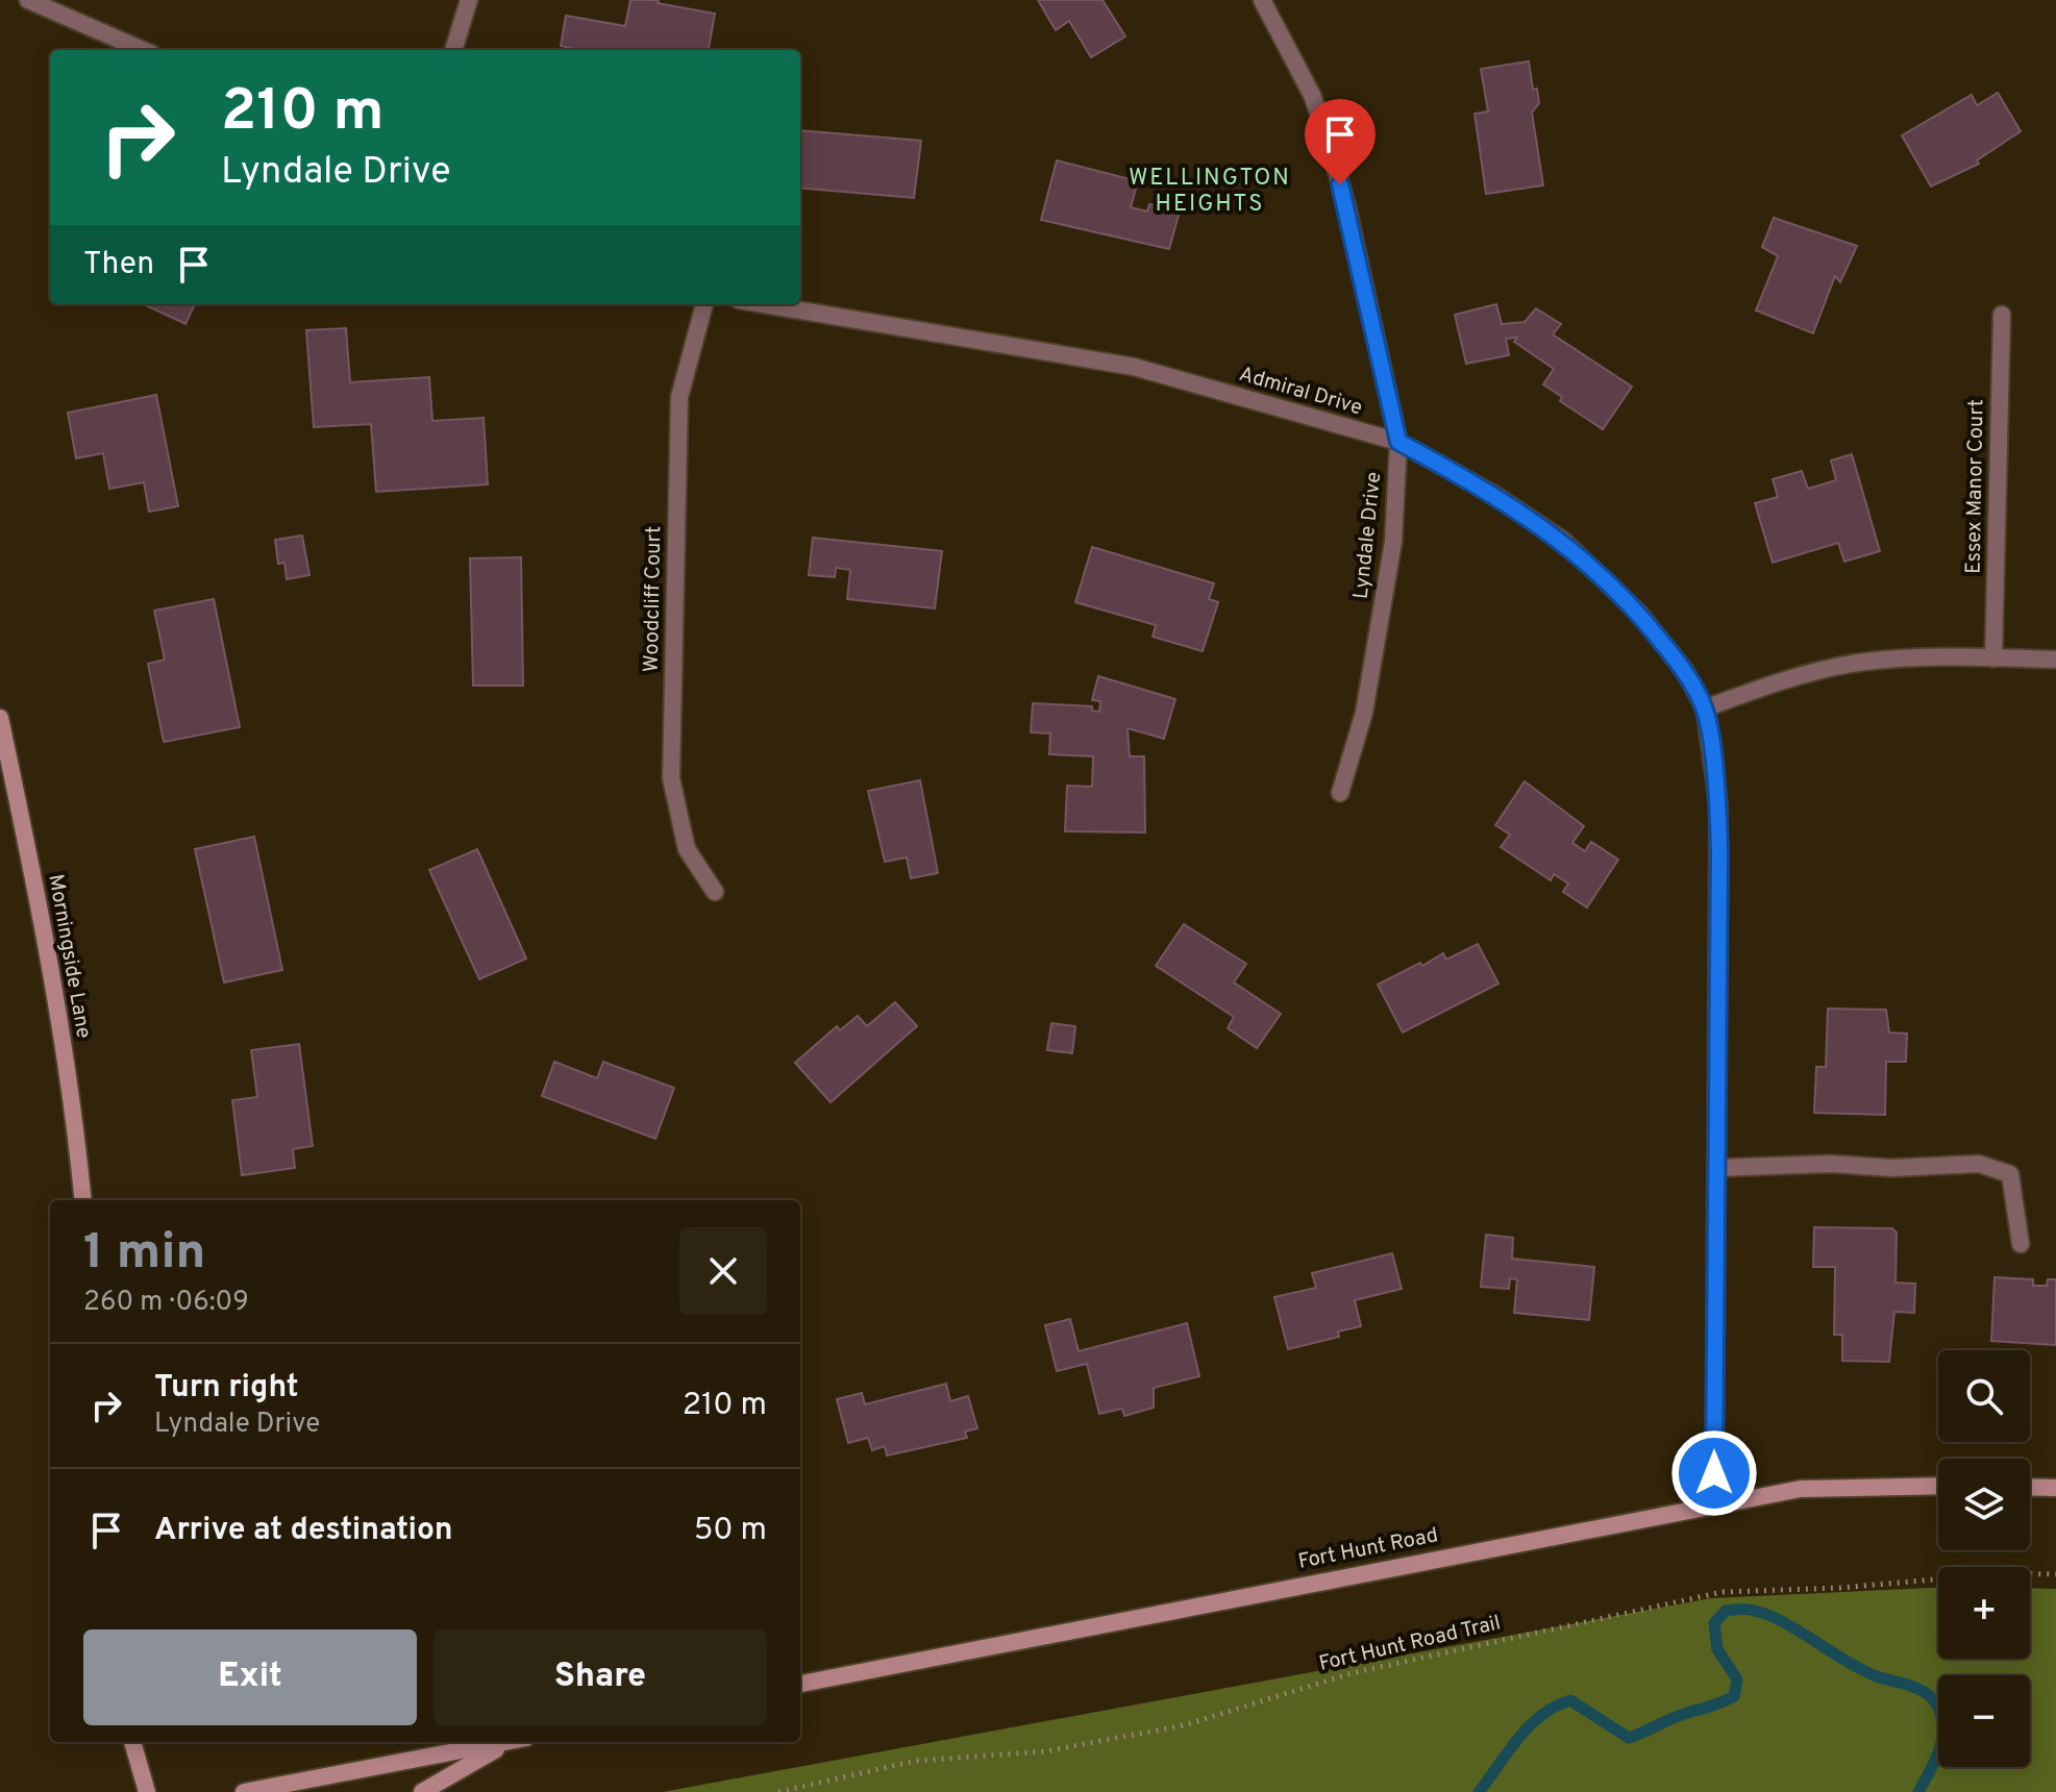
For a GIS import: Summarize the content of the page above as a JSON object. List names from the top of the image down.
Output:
{
  "streets": {
    "main road": ["Morningside Lane", "Fort Hunt Road"],
    "street": [
      "Admiral Drive",
      "Essex Manor Court",
      "Lyndale Drive",
      "Woodcliff Court"
    ],
    "path": ["Fort Hunt Road Trail"]
  },
  "crossings": [
    ["Admiral Drive", "Lyndale Drive"],
    ["Admiral Drive", "Fort Hunt Road"]
  ],
  "districts": ["WELLINGTON HEIGHTS"],
  "page": {
    "turn": ["210 m", "Lyndale Drive"],
    "then": "Then",
    "heading": ["1 min", "260 m · 06:09"],
    "list": [
      {
        "name": "Turn right",
        "note": "Lyndale Drive",
        "value": "210 m"
      },
      {
        "name": "Arrive at destination",
        "value": "50 m"
      }
    ],
    "map_buttons": ["+", "−"],
    "buttons": ["Exit", "Share"]
  }
}
